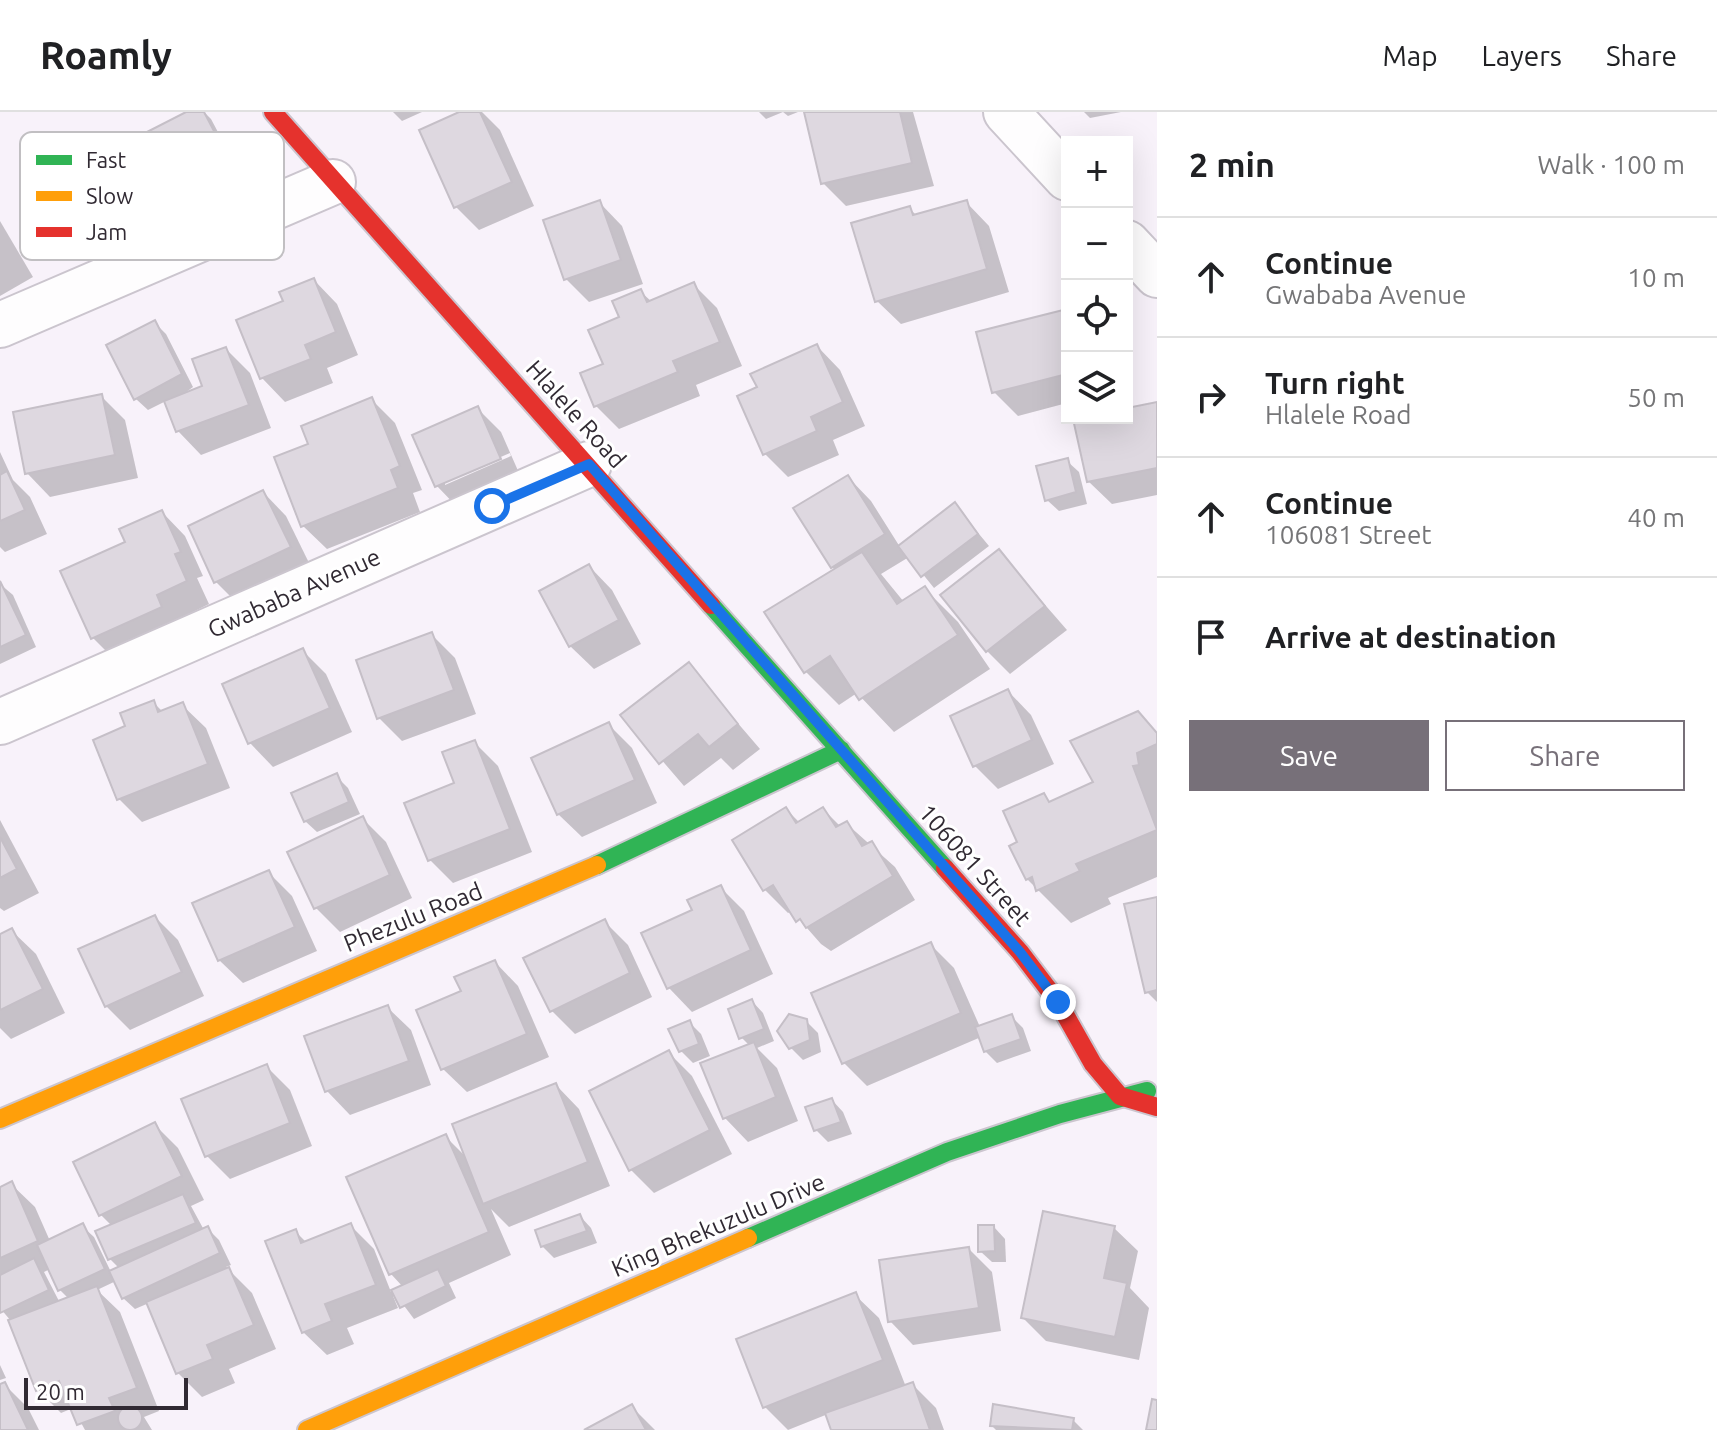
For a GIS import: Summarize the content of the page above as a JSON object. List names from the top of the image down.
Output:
{
  "streets": {
    "street": [
      "Hlalele Road",
      "Gwababa Avenue",
      "106081 Street",
      "Phezulu Road",
      "King Bhekuzulu Drive"
    ]
  },
  "crossings": [
    ["Hlalele Road", "Gwababa Avenue"],
    ["Hlalele Road", "106081 Street"],
    ["Hlalele Road", "Phezulu Road"],
    ["106081 Street", "Phezulu Road"],
    ["106081 Street", "King Bhekuzulu Drive"]
  ],
  "legend": ["Fast", "Slow", "Jam"],
  "scale_bar": "20 m",
  "page": {
    "header": "Roamly",
    "nav": ["Map", "Layers", "Share"],
    "heading": ["2 min", "Walk · 100 m"],
    "map_buttons": ["+", "−"],
    "list": [
      ["Continue", "Gwababa Avenue", "10 m"],
      ["Turn right", "Hlalele Road", "50 m"],
      ["Continue", "106081 Street", "40 m"],
      "Arrive at destination"
    ],
    "buttons": ["Save", "Share"],
    "scale": "20 m"
  }
}
